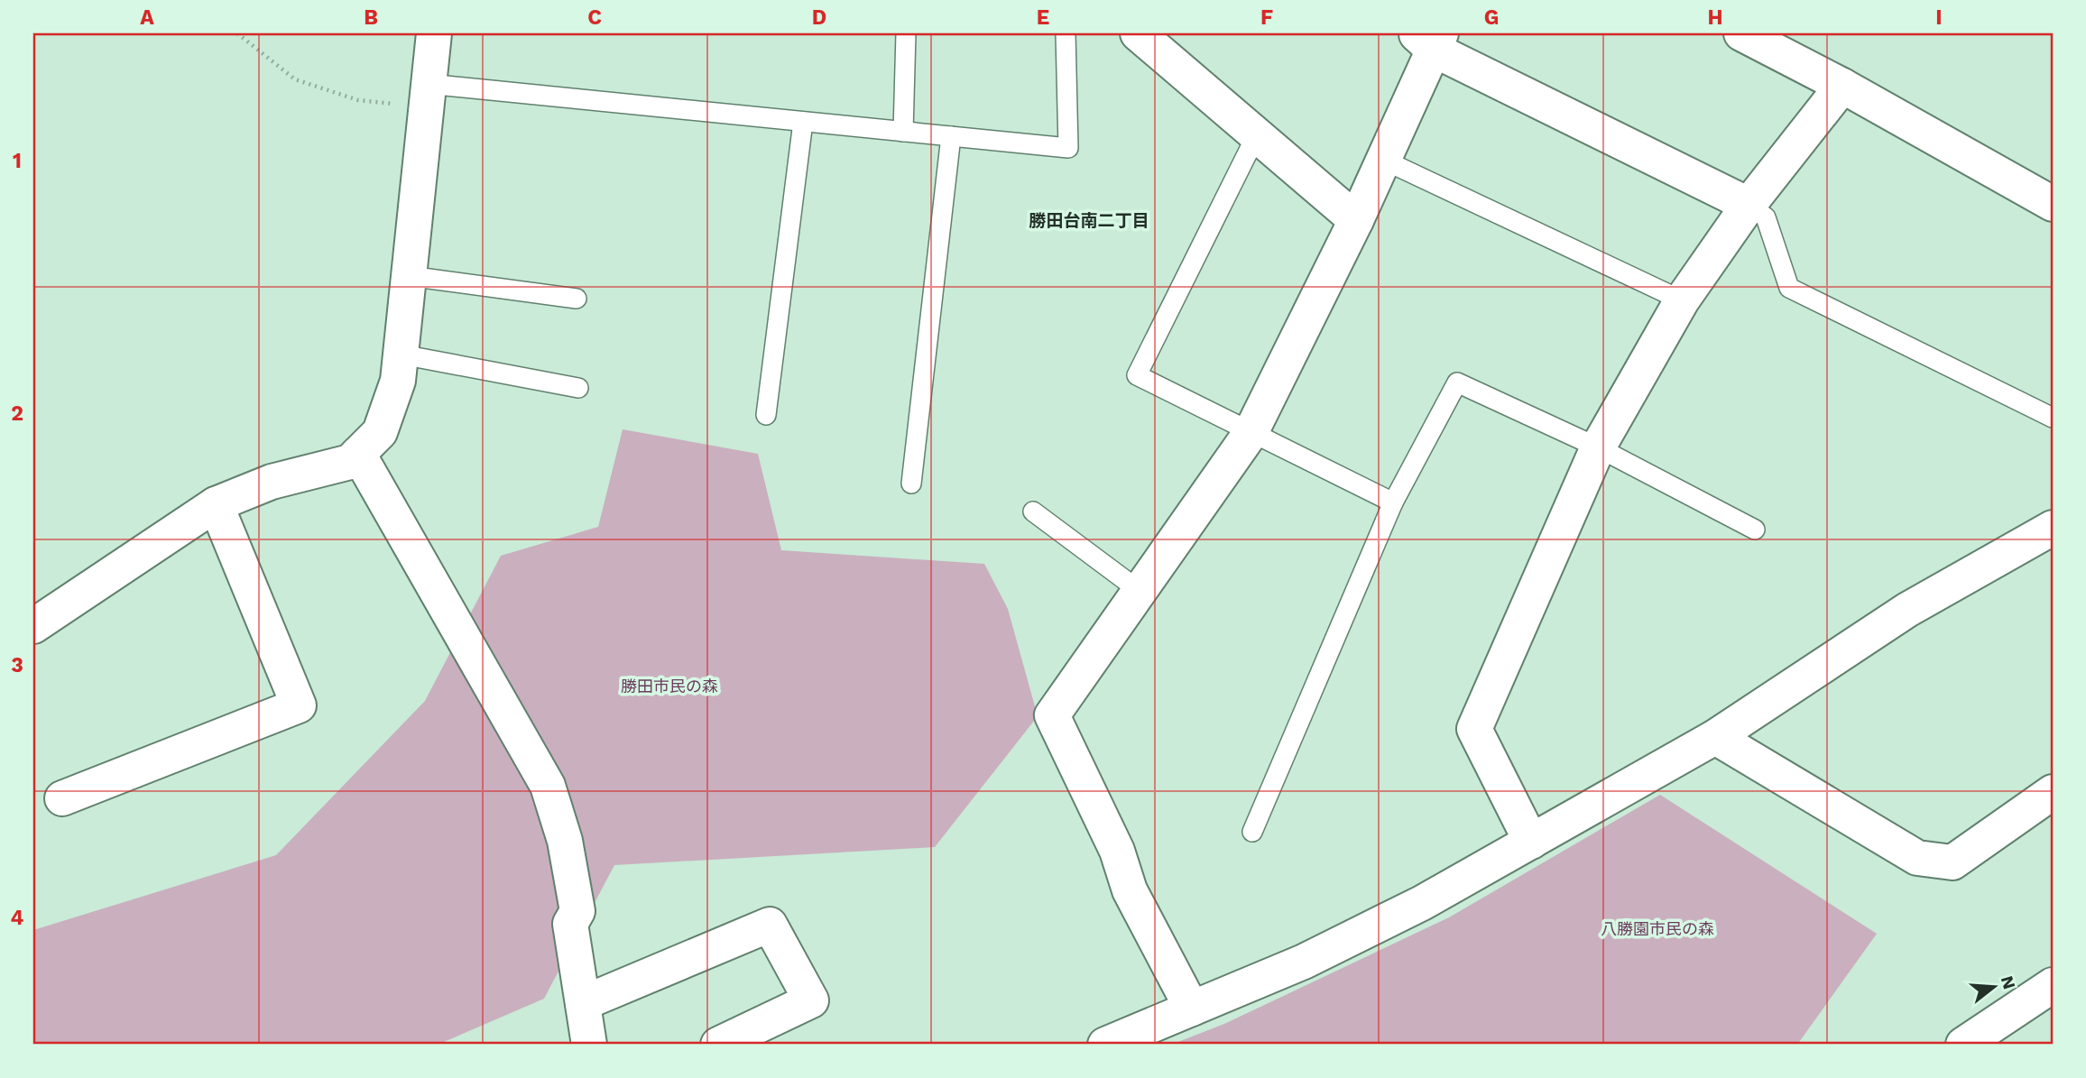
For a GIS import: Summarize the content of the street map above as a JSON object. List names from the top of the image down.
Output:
{
  "districts": ["勝田台南二丁目"],
  "parks": ["勝田市民の森", "八勝園市民の森"],
  "north": "right",
  "grid": {
    "columns": [
      "A",
      "B",
      "C",
      "D",
      "E",
      "F",
      "G",
      "H",
      "I"
    ],
    "rows": [
      "1",
      "2",
      "3",
      "4"
    ]
  }
}
